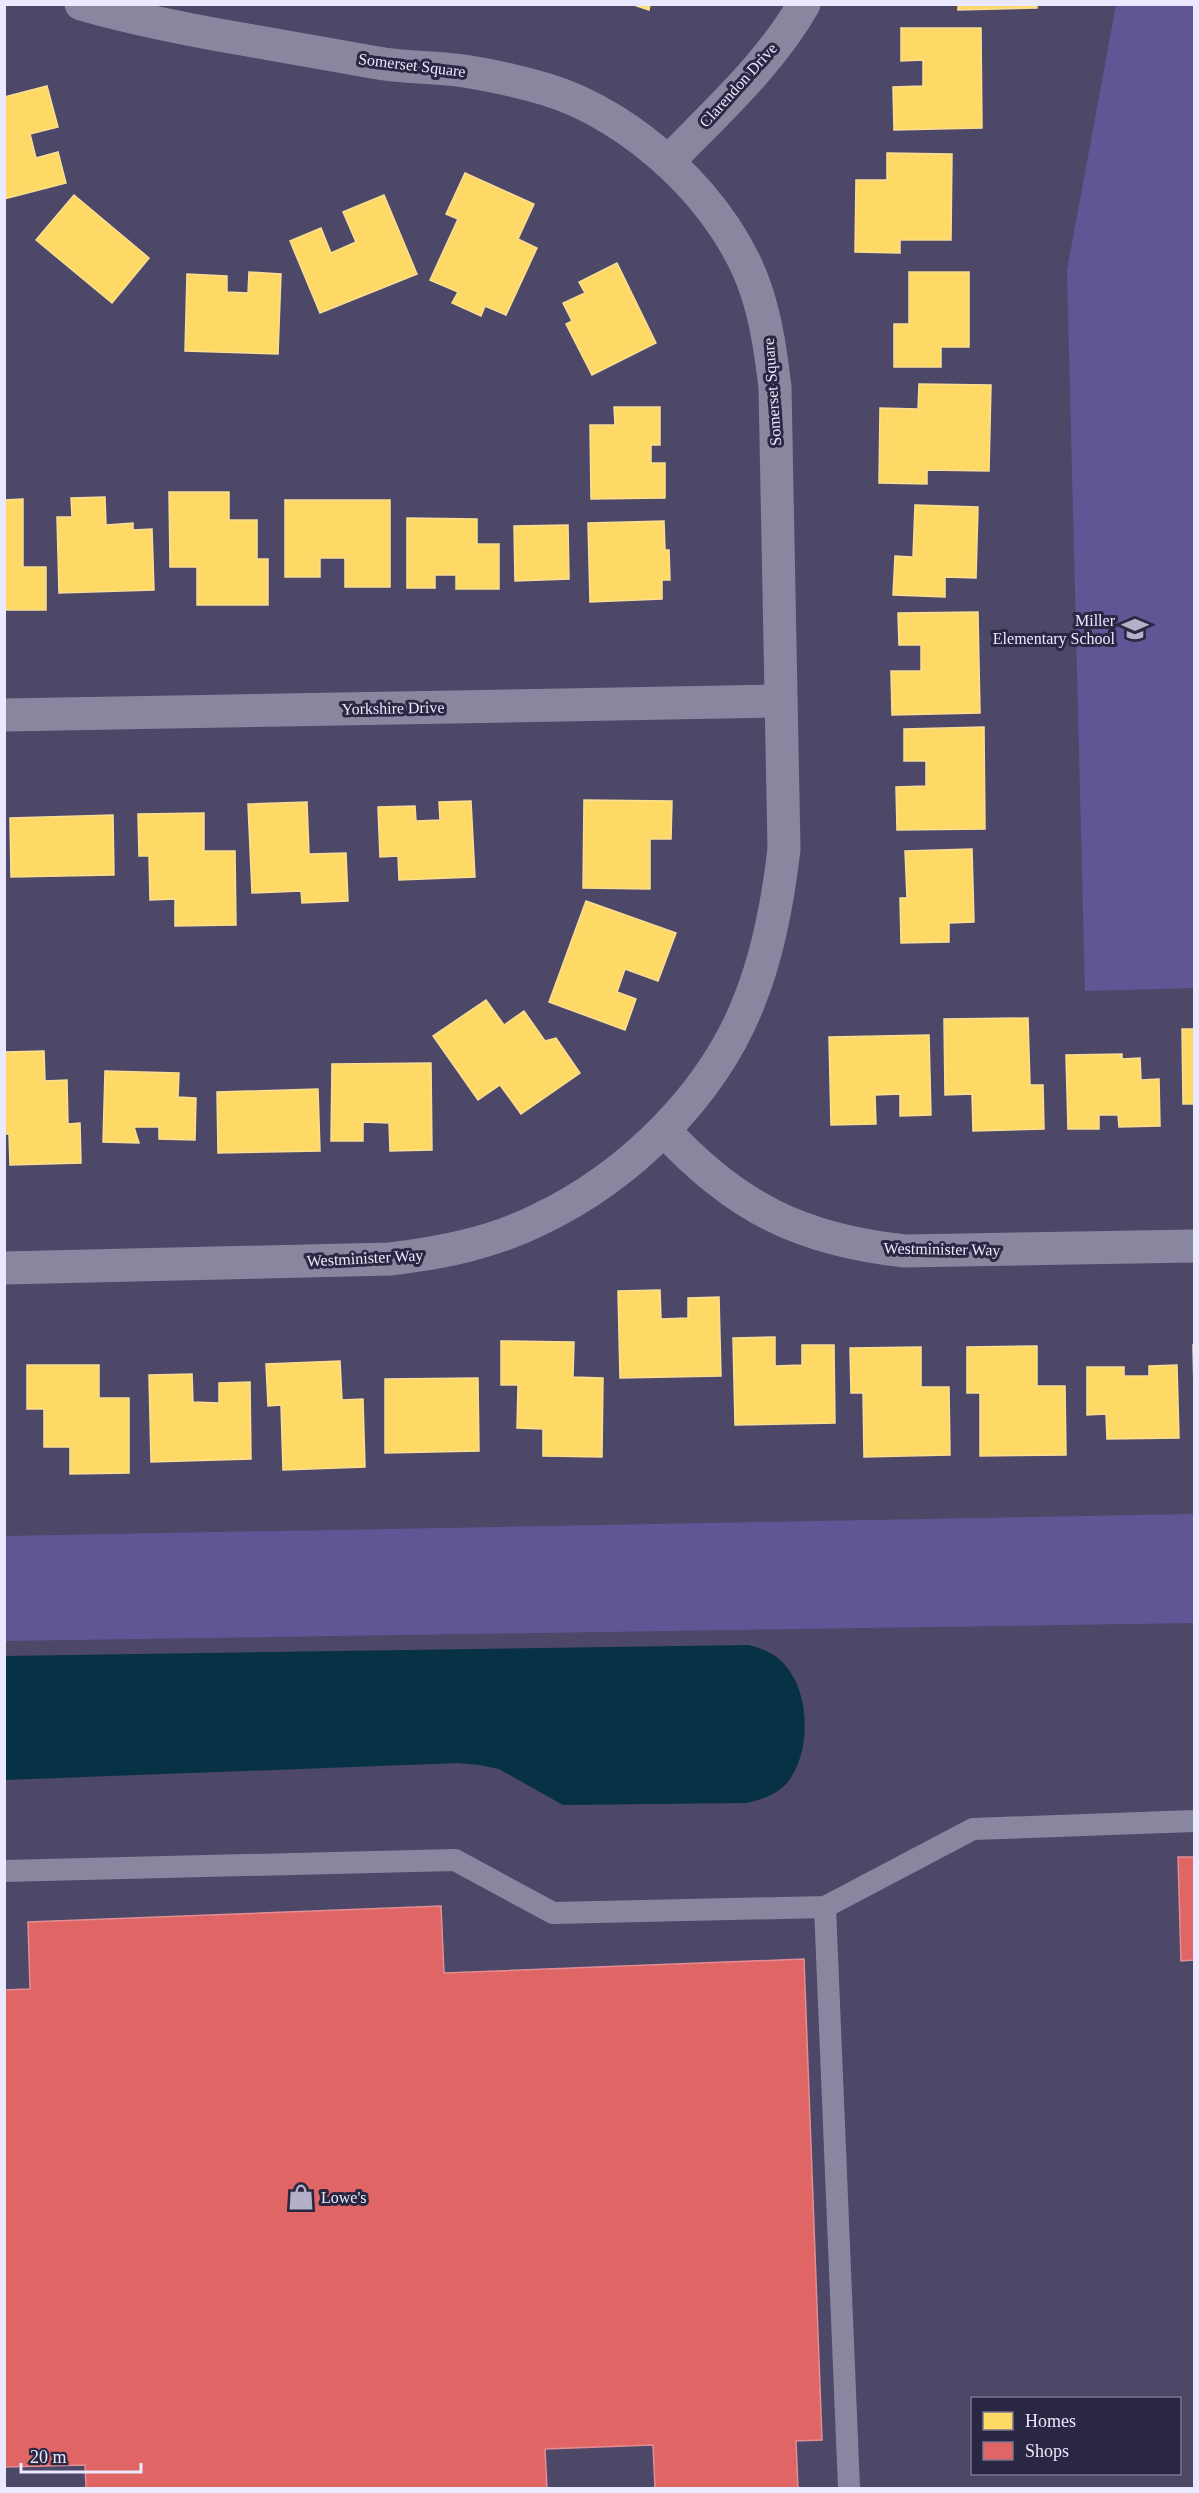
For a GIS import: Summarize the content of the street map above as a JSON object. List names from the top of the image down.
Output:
{
  "streets": {
    "street": [
      "Somerset Square",
      "Clarendon Drive",
      "Yorkshire Drive",
      "Westminister Way"
    ]
  },
  "crossings": [
    ["Somerset Square", "Clarendon Drive"],
    ["Somerset Square", "Yorkshire Drive"],
    ["Somerset Square", "Westminister Way"]
  ],
  "places": {
    "school or university": ["Miller Elementary School"],
    "shop": ["Lowe's"]
  },
  "legend": ["Homes", "Shops"],
  "scale_bar": "20 m"
}
